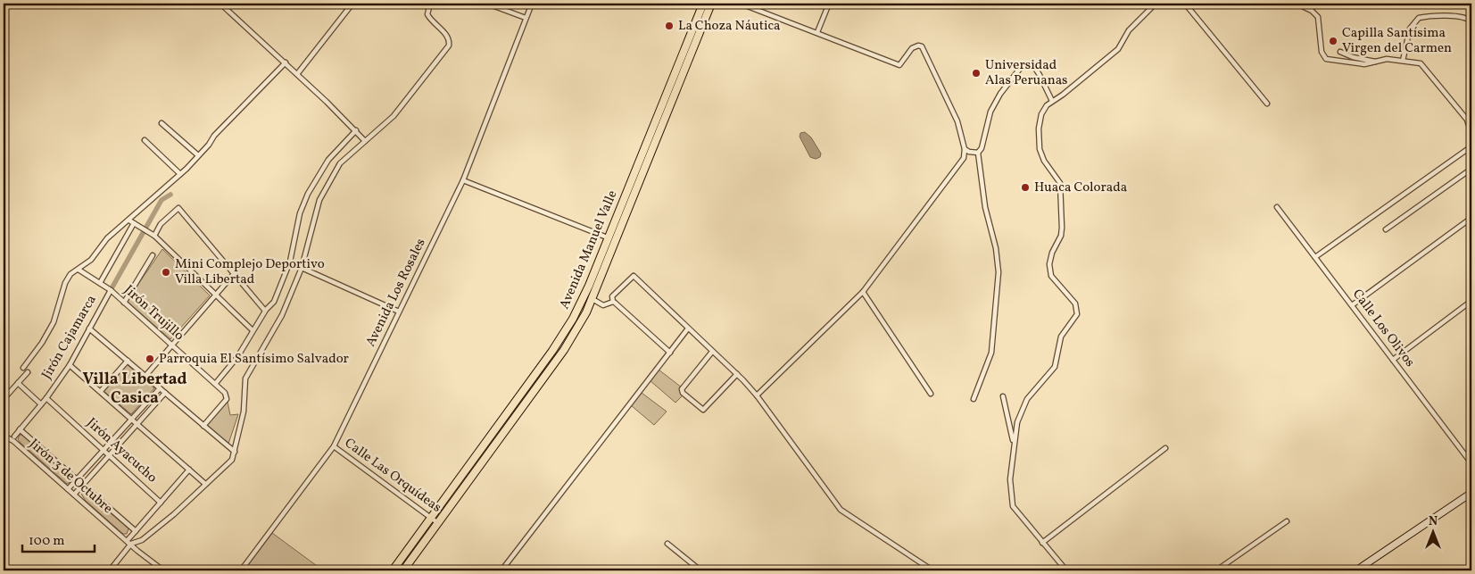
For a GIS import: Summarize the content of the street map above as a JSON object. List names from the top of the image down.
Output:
{
  "streets": {
    "main road": ["Avenida Manuel Valle"],
    "street": [
      "Avenida Los Rosales",
      "Jirón Trujillo",
      "Calle Los Olivos",
      "Jirón Cajamarca",
      "Jirón Ayacucho",
      "Calle Las Orquídeas",
      "Jirón 3 de Octubre"
    ]
  },
  "crossings": [
    ["Avenida Manuel Valle", "Calle Las Orquídeas"],
    ["Avenida Los Rosales", "Calle Las Orquídeas"],
    ["Jirón Trujillo", "Jirón Cajamarca"],
    ["Jirón Cajamarca", "Jirón Ayacucho"],
    ["Jirón Cajamarca", "Jirón 3 de Octubre"]
  ],
  "districts": ["Villa Libertad Casica"],
  "places": [
    "La Choza Náutica",
    "Capilla Santísima Virgen del Carmen",
    "Universidad Alas Peruanas",
    "Huaca Colorada",
    "Mini Complejo Deportivo Villa Libertad",
    "Parroquia El Santísimo Salvador"
  ],
  "scale_bar": "100 m",
  "north": "top"
}
